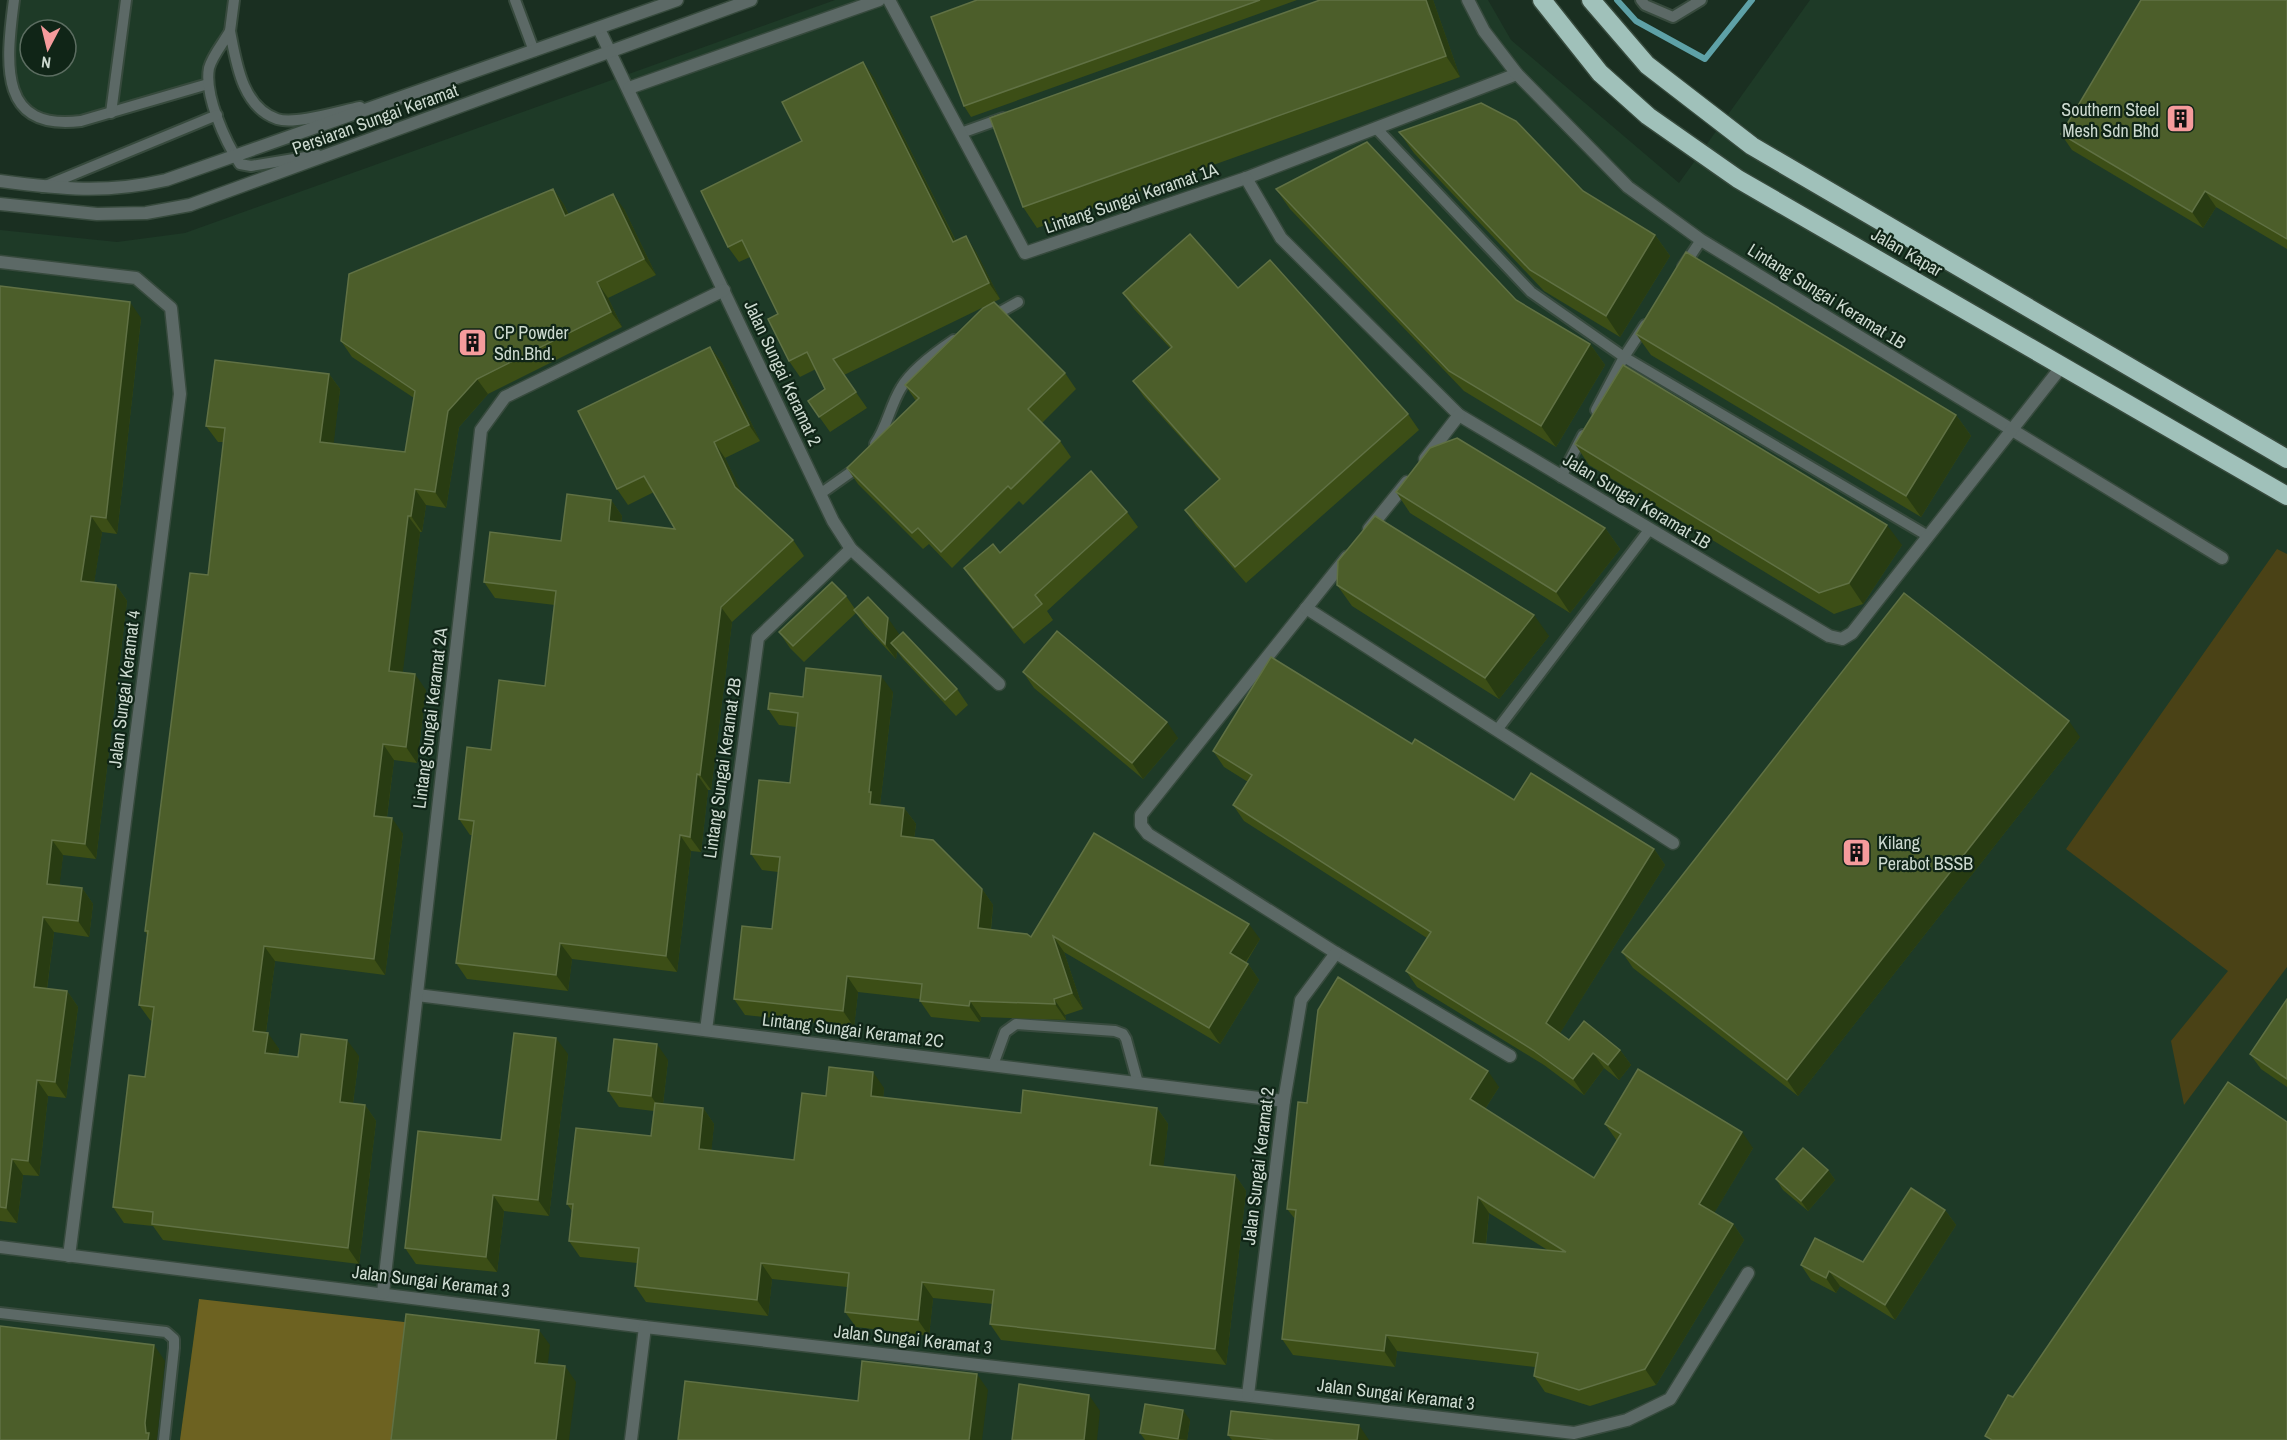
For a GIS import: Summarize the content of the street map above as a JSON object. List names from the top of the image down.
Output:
{
  "streets": {
    "highway": ["Jalan Kapar"],
    "street": [
      "Persiaran Sungai Keramat",
      "Lintang Sungai Keramat 1A",
      "Lintang Sungai Keramat 1B",
      "Jalan Sungai Keramat 2",
      "Jalan Sungai Keramat 1B",
      "Jalan Sungai Keramat 4",
      "Lintang Sungai Keramat 2A",
      "Lintang Sungai Keramat 2B",
      "Lintang Sungai Keramat 2C",
      "Jalan Sungai Keramat 3"
    ]
  },
  "crossings": [
    ["Persiaran Sungai Keramat", "Jalan Sungai Keramat 2"],
    ["Lintang Sungai Keramat 1A", "Lintang Sungai Keramat 1B"],
    ["Lintang Sungai Keramat 1A", "Jalan Sungai Keramat 1B"],
    ["Jalan Kapar", "Jalan Sungai Keramat 1B"],
    ["Lintang Sungai Keramat 1B", "Jalan Sungai Keramat 1B"],
    ["Jalan Sungai Keramat 2", "Lintang Sungai Keramat 2A"],
    ["Jalan Sungai Keramat 2", "Lintang Sungai Keramat 2B"],
    ["Jalan Sungai Keramat 2", "Lintang Sungai Keramat 2C"],
    ["Jalan Sungai Keramat 2", "Jalan Sungai Keramat 3"],
    ["Jalan Sungai Keramat 4", "Jalan Sungai Keramat 3"],
    ["Lintang Sungai Keramat 2A", "Lintang Sungai Keramat 2C"],
    ["Lintang Sungai Keramat 2A", "Jalan Sungai Keramat 3"],
    ["Lintang Sungai Keramat 2B", "Lintang Sungai Keramat 2C"]
  ],
  "places": {
    "building": ["Southern Steel Mesh Sdn Bhd", "CP Powder Sdn.Bhd.", "Kilang Perabot BSSB"]
  },
  "north": "bottom"
}
